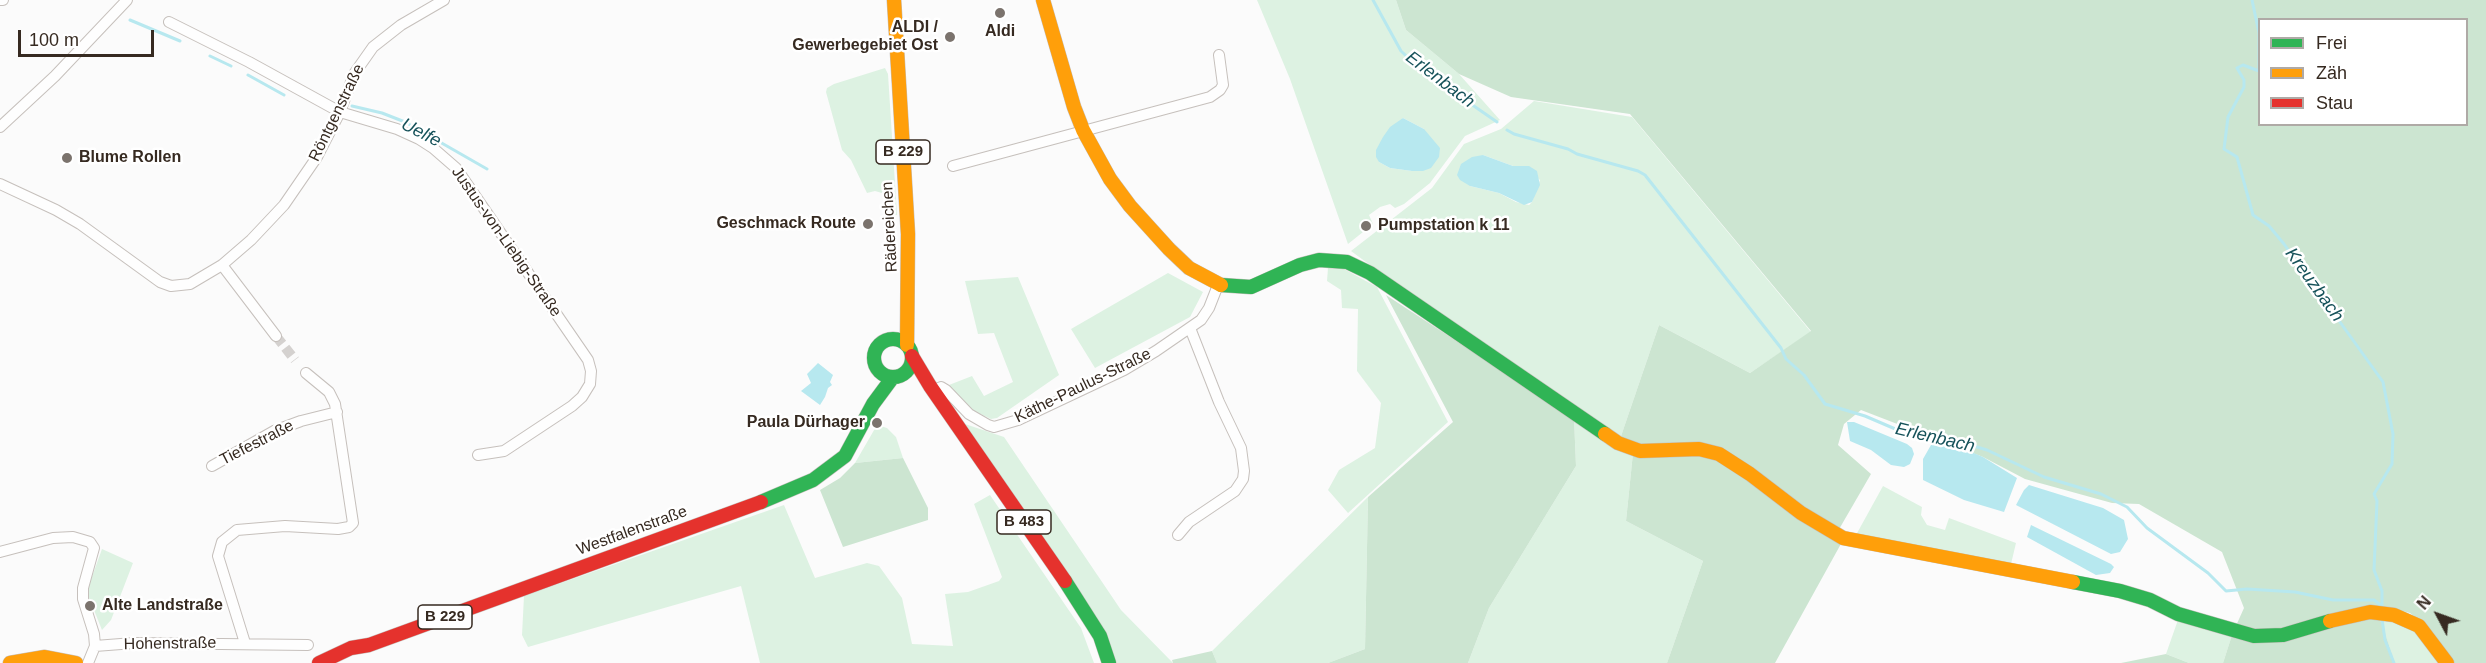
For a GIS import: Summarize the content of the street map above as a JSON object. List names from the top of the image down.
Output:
{
  "streets": {
    "main road": [
      "B 229",
      "Rädereichen",
      "B 483",
      "Westfalenstraße"
    ],
    "street": [
      "Röntgenstraße",
      "Justus-von-Liebig-Straße",
      "Käthe-Paulus-Straße",
      "Tiefestraße",
      "Hohenstraße"
    ]
  },
  "crossings": [
    ["Röntgenstraße", "Justus-von-Liebig-Straße"],
    ["Rädereichen", "B 483"],
    ["Rädereichen", "Westfalenstraße"],
    ["Käthe-Paulus-Straße", "B 483"],
    ["Tiefestraße", "Hohenstraße"],
    ["B 483", "Westfalenstraße"]
  ],
  "water": ["Erlenbach", "Uelfe", "Kreuzbach"],
  "places": [
    "Aldi",
    "ALDI / Gewerbegebiet Ost",
    "Blume Rollen",
    "Geschmack Route",
    "Pumpstation k 11",
    "Paula Dürhager",
    "Alte Landstraße"
  ],
  "legend": ["Frei", "Zäh", "Stau"],
  "scale_bar": "100 m",
  "north": "top left"
}
